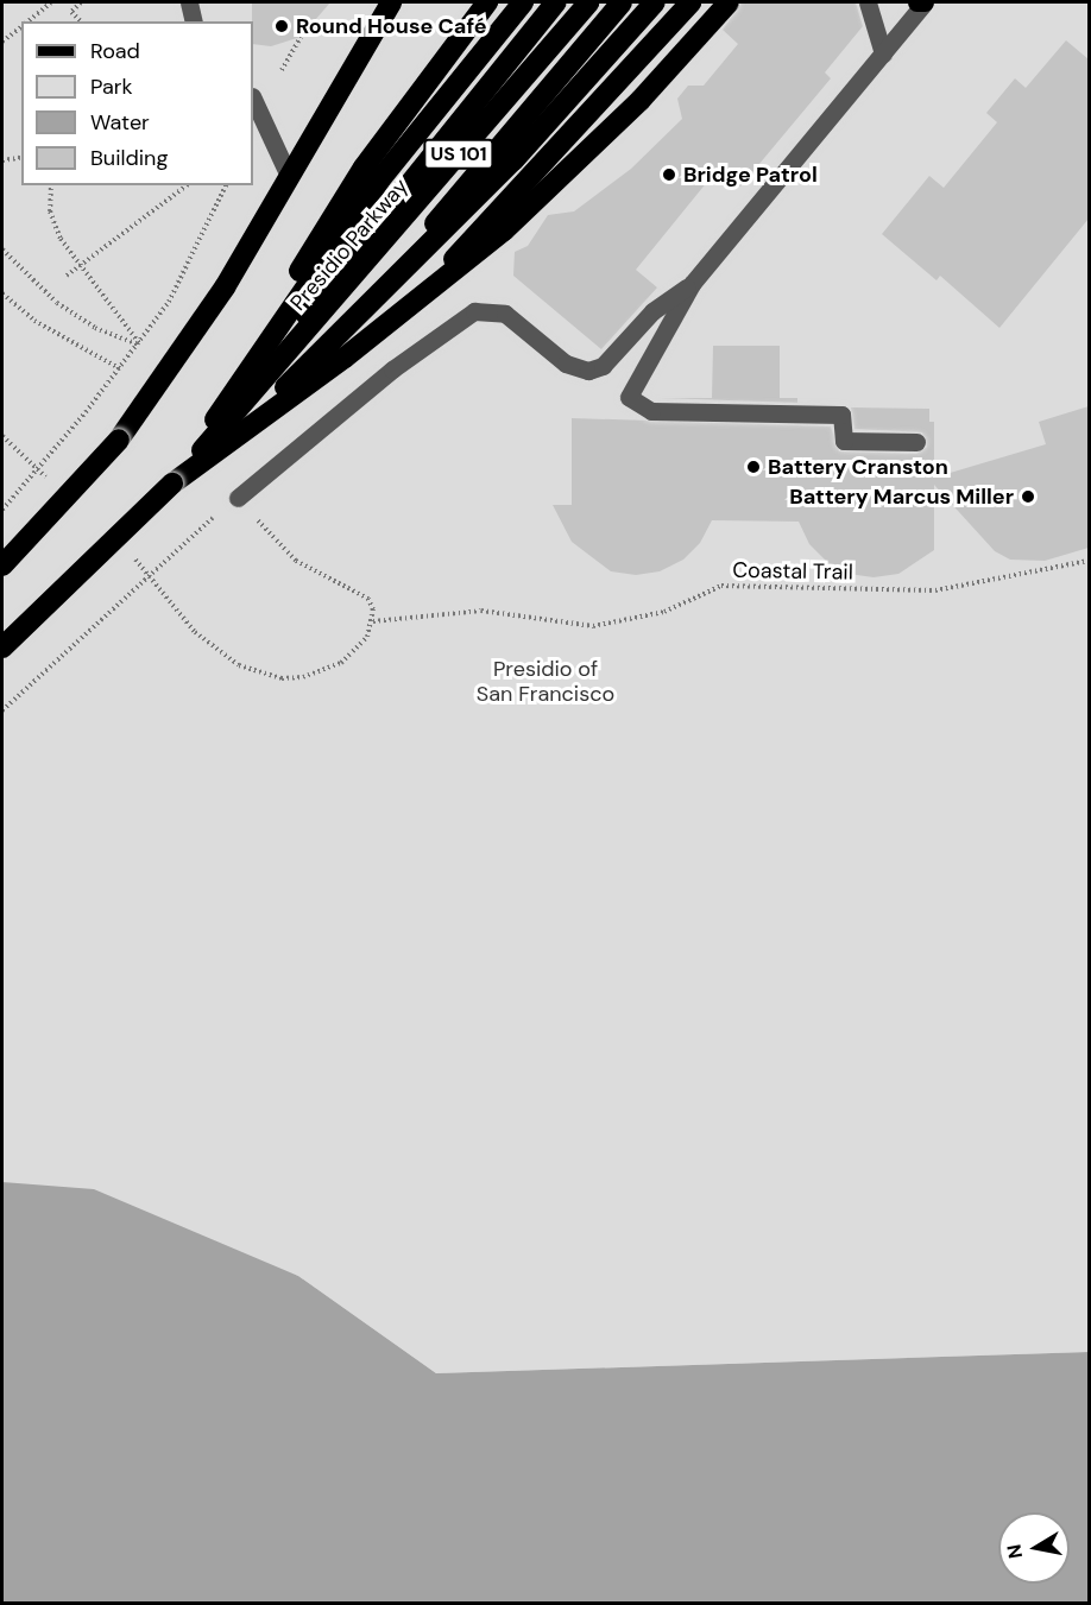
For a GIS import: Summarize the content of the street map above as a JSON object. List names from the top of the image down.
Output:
{
  "streets": {
    "highway": ["US 101", "Presidio Parkway"],
    "path": ["Coastal Trail"]
  },
  "crossings": [
    ["US 101", "Presidio Parkway"]
  ],
  "parks": ["Presidio of San Francisco"],
  "places": [
    "Round House Café",
    "Bridge Patrol",
    "Battery Cranston",
    "Battery Marcus Miller"
  ],
  "legend": [
    "Road",
    "Park",
    "Water",
    "Building"
  ],
  "north": "left"
}
